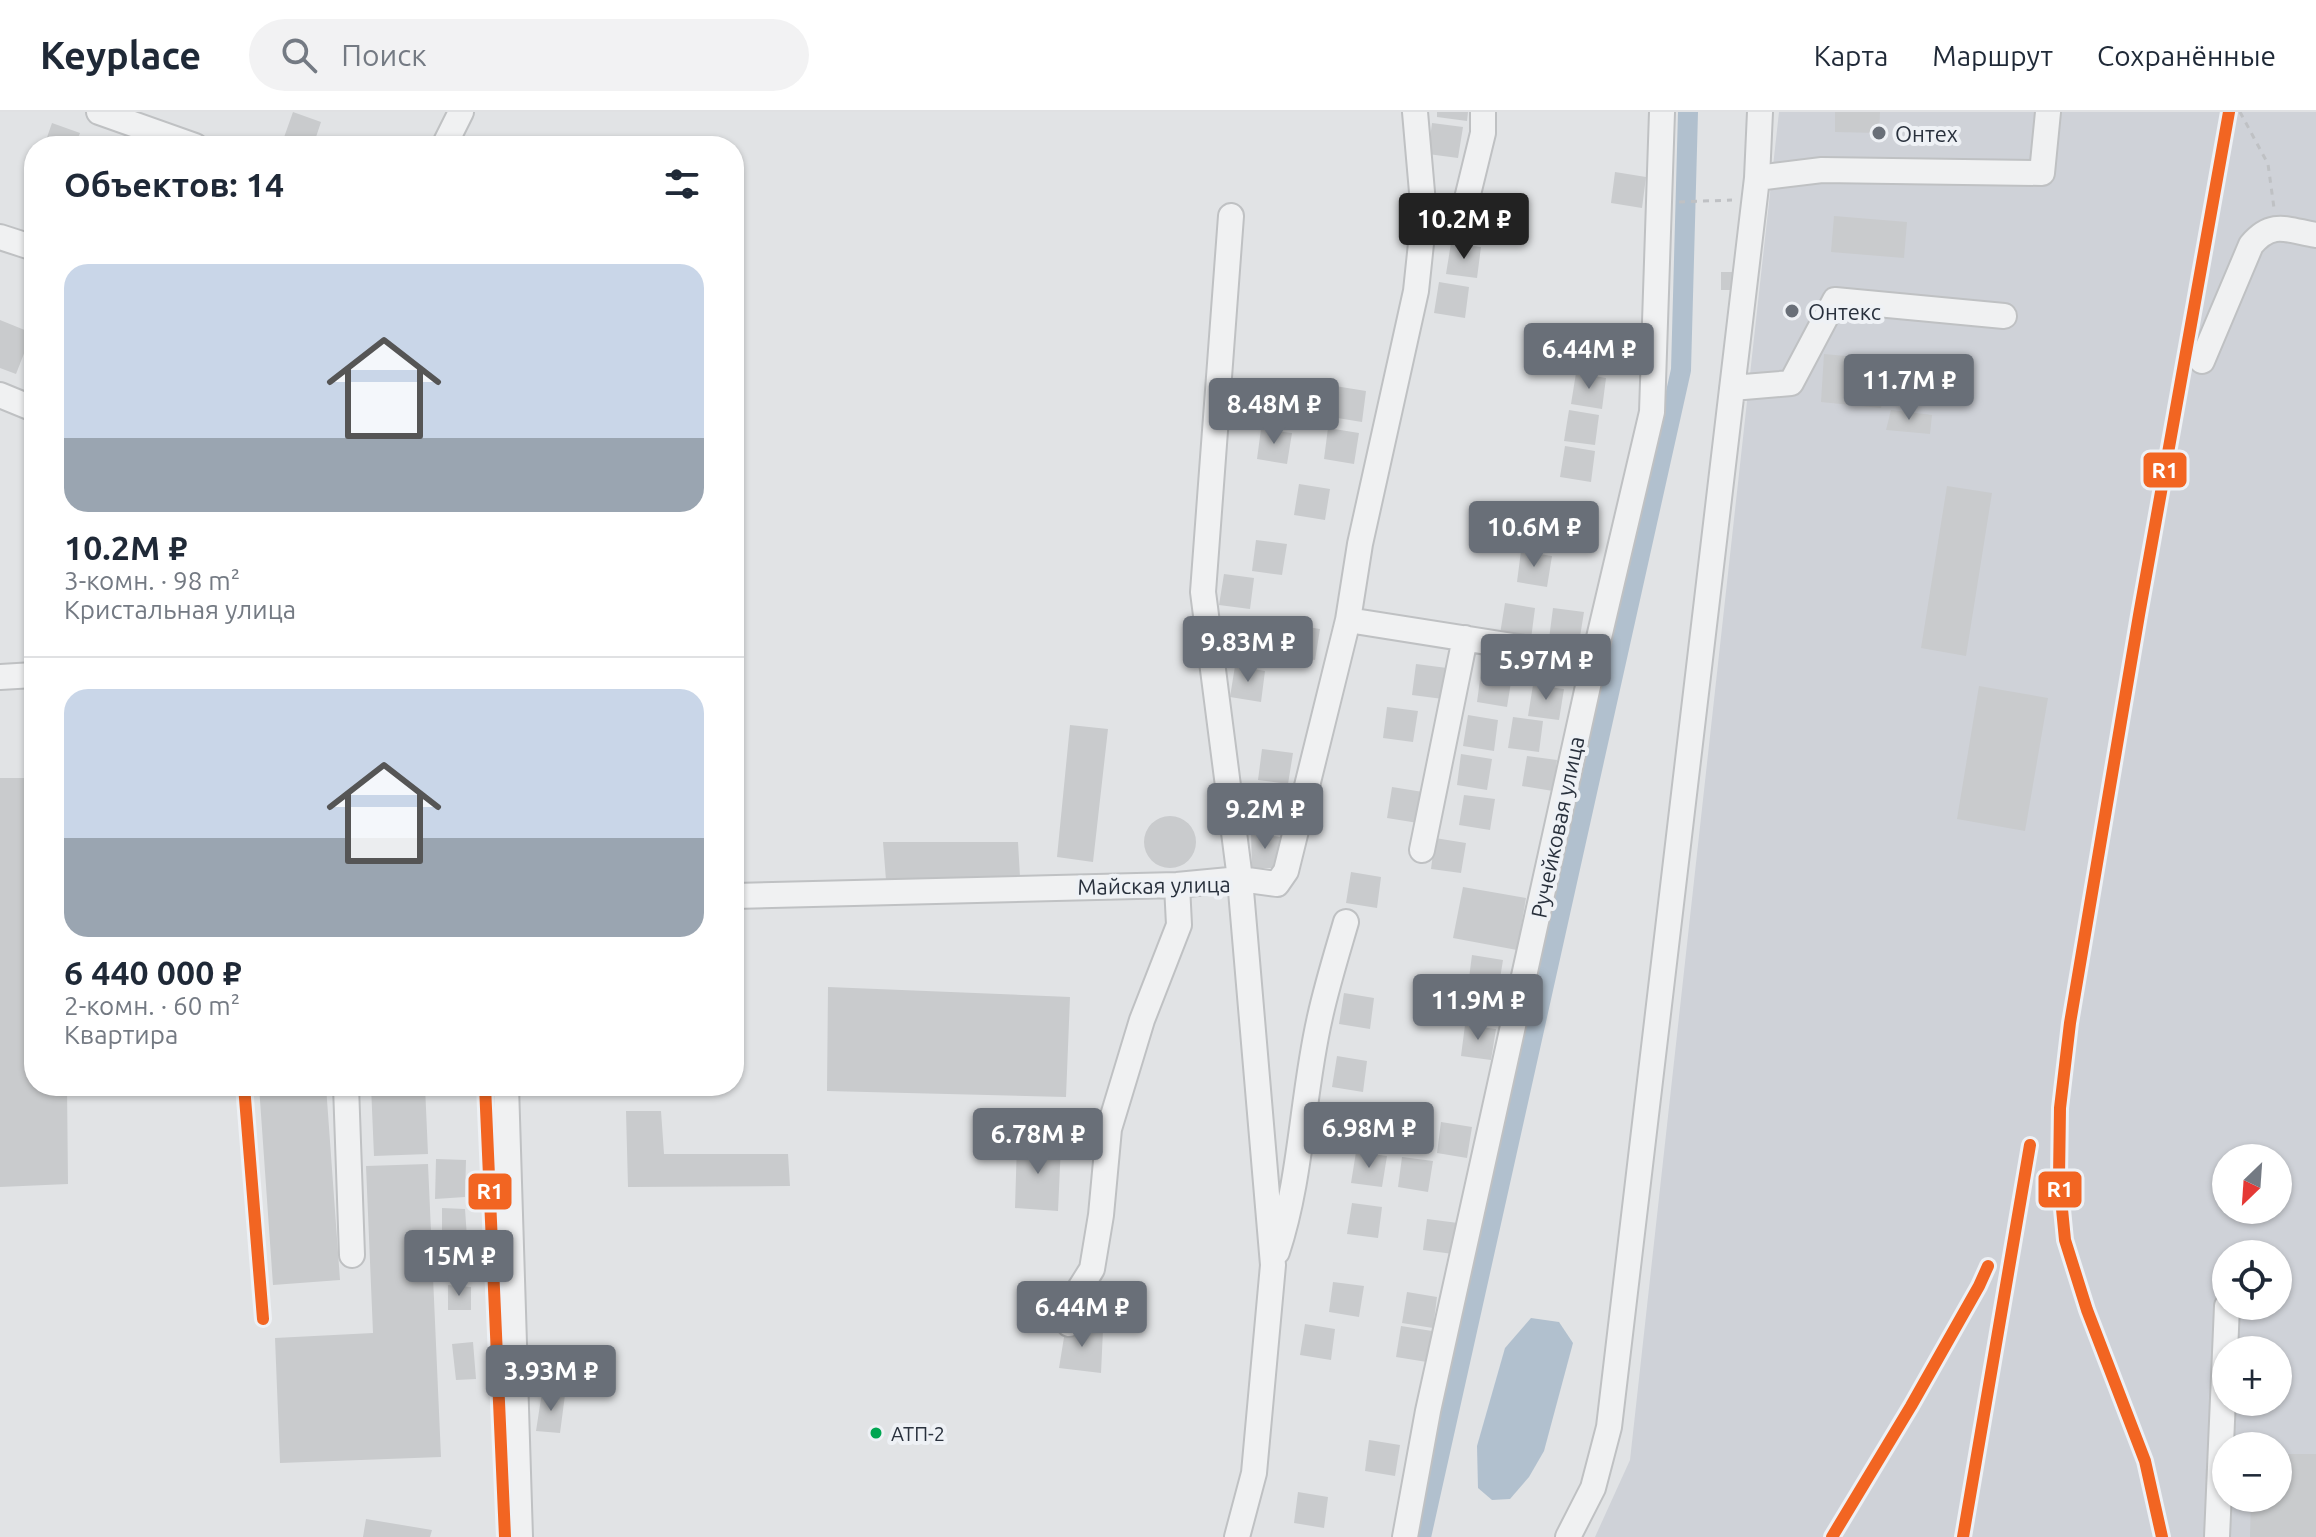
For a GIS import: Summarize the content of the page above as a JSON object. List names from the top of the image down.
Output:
{
  "streets": {
    "street": ["Ручейковая улица", "Майская улица"]
  },
  "places": ["Онтех", "Онтекс", "АТП-2"],
  "lines": ["transit line R1"],
  "north": "bottom left",
  "page": {
    "header": "Keyplace",
    "search": "Поиск",
    "nav": ["Карта", "Маршрут", "Сохранённые"],
    "heading": "Объектов: 14",
    "price": [
      "10.2M ₽",
      "6.44M ₽",
      "11.7M ₽",
      "8.48M ₽",
      "10.6M ₽",
      "9.83M ₽",
      "5.97M ₽",
      "9.2M ₽",
      "11.9M ₽",
      "6.98M ₽",
      "6.78M ₽",
      "15M ₽",
      "6.44M ₽",
      "3.93M ₽"
    ],
    "list": [
      {
        "name": "10.2M ₽",
        "note": "3-комн. · 98 m² · Кристальная улица"
      },
      {
        "name": "6 440 000 ₽",
        "note": "2-комн. · 60 m² · Квартира"
      }
    ],
    "map_buttons": ["+", "−"]
  }
}
